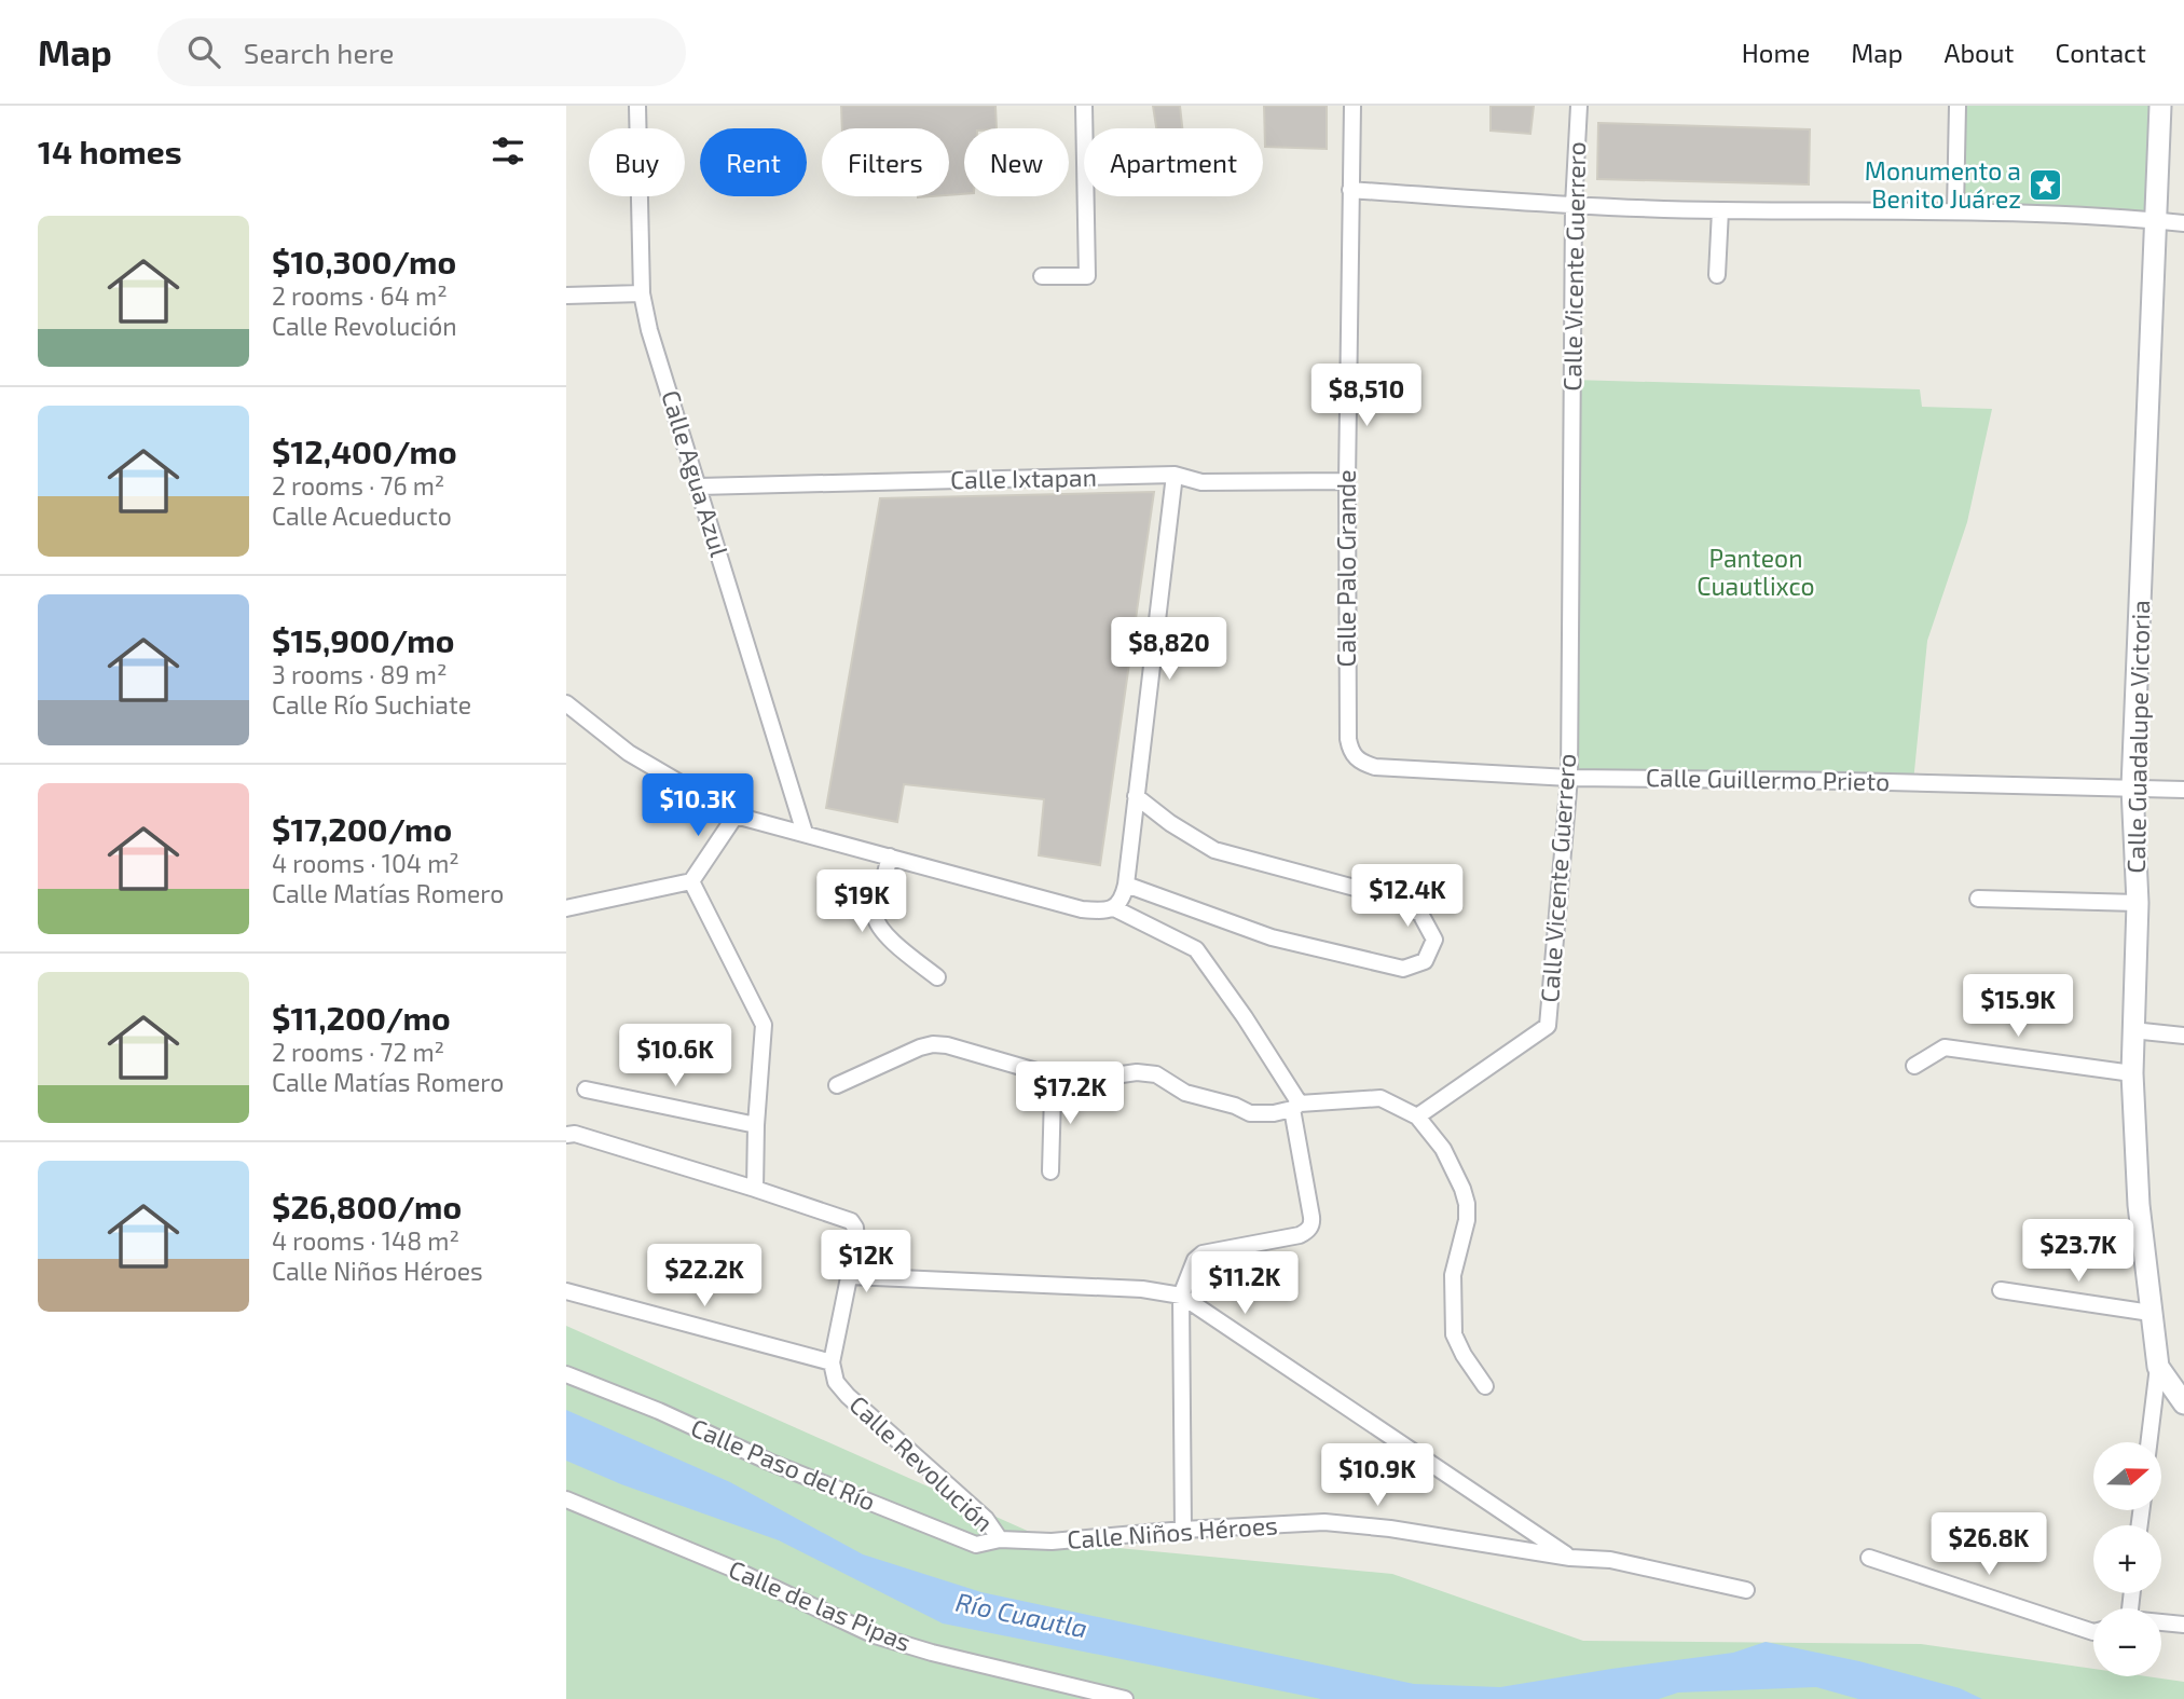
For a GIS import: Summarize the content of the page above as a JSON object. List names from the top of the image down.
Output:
{
  "streets": {
    "street": [
      "Calle Vicente Guerrero",
      "Calle Agua Azul",
      "Calle Ixtapan",
      "Calle Palo Grande",
      "Calle Guadalupe Victoria",
      "Calle Guillermo Prieto",
      "Calle Revolución",
      "Calle Paso del Río",
      "Calle Niños Héroes",
      "Calle de las Pipas"
    ]
  },
  "crossings": [
    ["Calle Vicente Guerrero", "Calle Guillermo Prieto"],
    ["Calle Agua Azul", "Calle Ixtapan"],
    ["Calle Ixtapan", "Calle Palo Grande"],
    ["Calle Palo Grande", "Calle Guillermo Prieto"],
    ["Calle Guadalupe Victoria", "Calle Guillermo Prieto"],
    ["Calle Revolución", "Calle Paso del Río"],
    ["Calle Revolución", "Calle Niños Héroes"],
    ["Calle Paso del Río", "Calle Niños Héroes"]
  ],
  "water": ["Río Cuautla"],
  "parks": ["Panteon Cuautlixco"],
  "places": {
    "place": ["Monumento a Benito Juárez"]
  },
  "north": "right",
  "page": {
    "header": "Map",
    "search": "Search here",
    "nav": [
      "Home",
      "Map",
      "About",
      "Contact"
    ],
    "heading": "14 homes",
    "chip": [
      "Buy",
      "Rent",
      "Filters",
      "New",
      "Apartment"
    ],
    "list": [
      {
        "name": "$10,300/mo",
        "note": "2 rooms · 64 m² · Calle Revolución"
      },
      {
        "name": "$12,400/mo",
        "note": "2 rooms · 76 m² · Calle Acueducto"
      },
      {
        "name": "$15,900/mo",
        "note": "3 rooms · 89 m² · Calle Río Suchiate"
      },
      {
        "name": "$17,200/mo",
        "note": "4 rooms · 104 m² · Calle Matías Romero"
      },
      {
        "name": "$11,200/mo",
        "note": "2 rooms · 72 m² · Calle Matías Romero"
      },
      {
        "name": "$26,800/mo",
        "note": "4 rooms · 148 m² · Calle Niños Héroes"
      }
    ],
    "price": [
      "$8,510",
      "$8,820",
      "$10.3K",
      "$12.4K",
      "$19K",
      "$15.9K",
      "$10.6K",
      "$17.2K",
      "$23.7K",
      "$12K",
      "$22.2K",
      "$11.2K",
      "$10.9K",
      "$26.8K"
    ],
    "map_buttons": ["+", "−"]
  }
}
